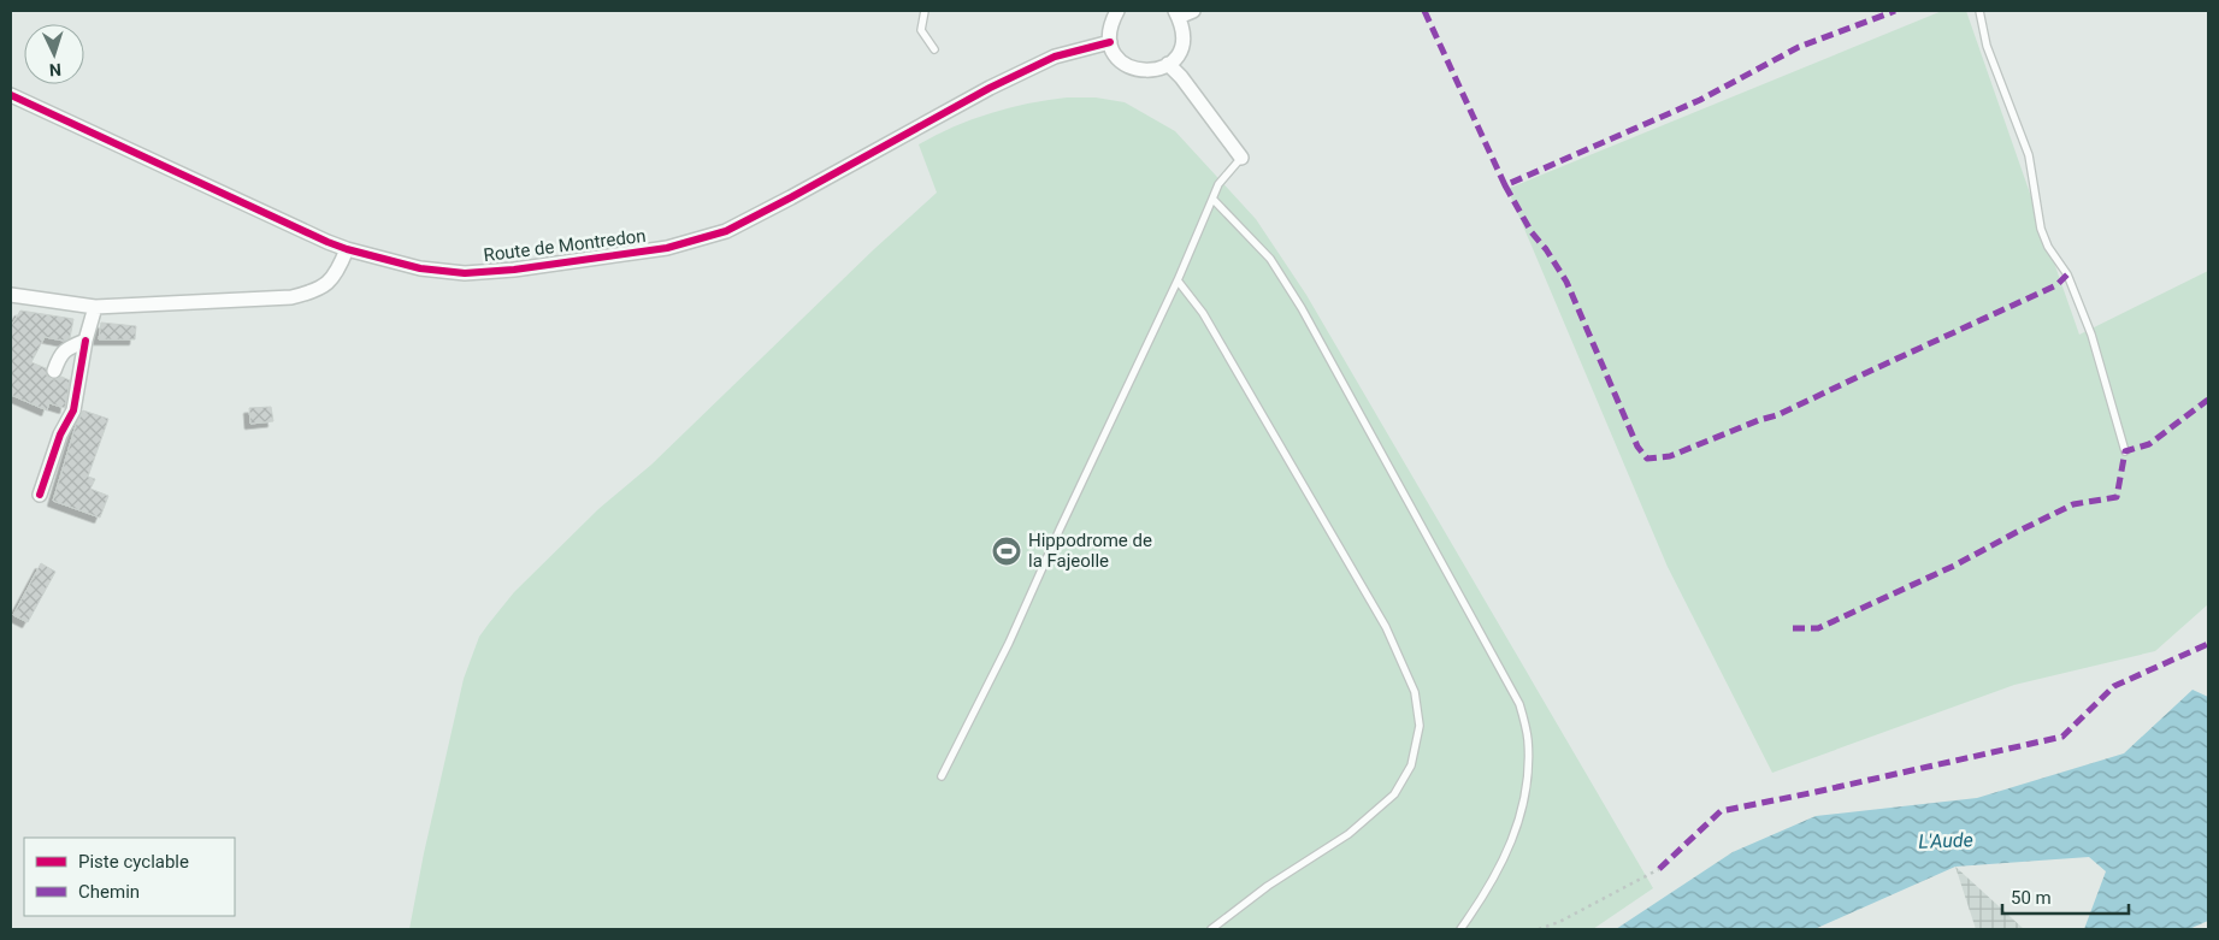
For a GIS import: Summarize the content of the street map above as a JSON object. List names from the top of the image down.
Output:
{
  "streets": {
    "street": ["Route de Montredon"]
  },
  "water": ["L'Aude"],
  "places": {
    "sports": ["Hippodrome de la Fajeolle"]
  },
  "legend": ["Piste cyclable", "Chemin"],
  "scale_bar": "50 m",
  "north": "bottom"
}
